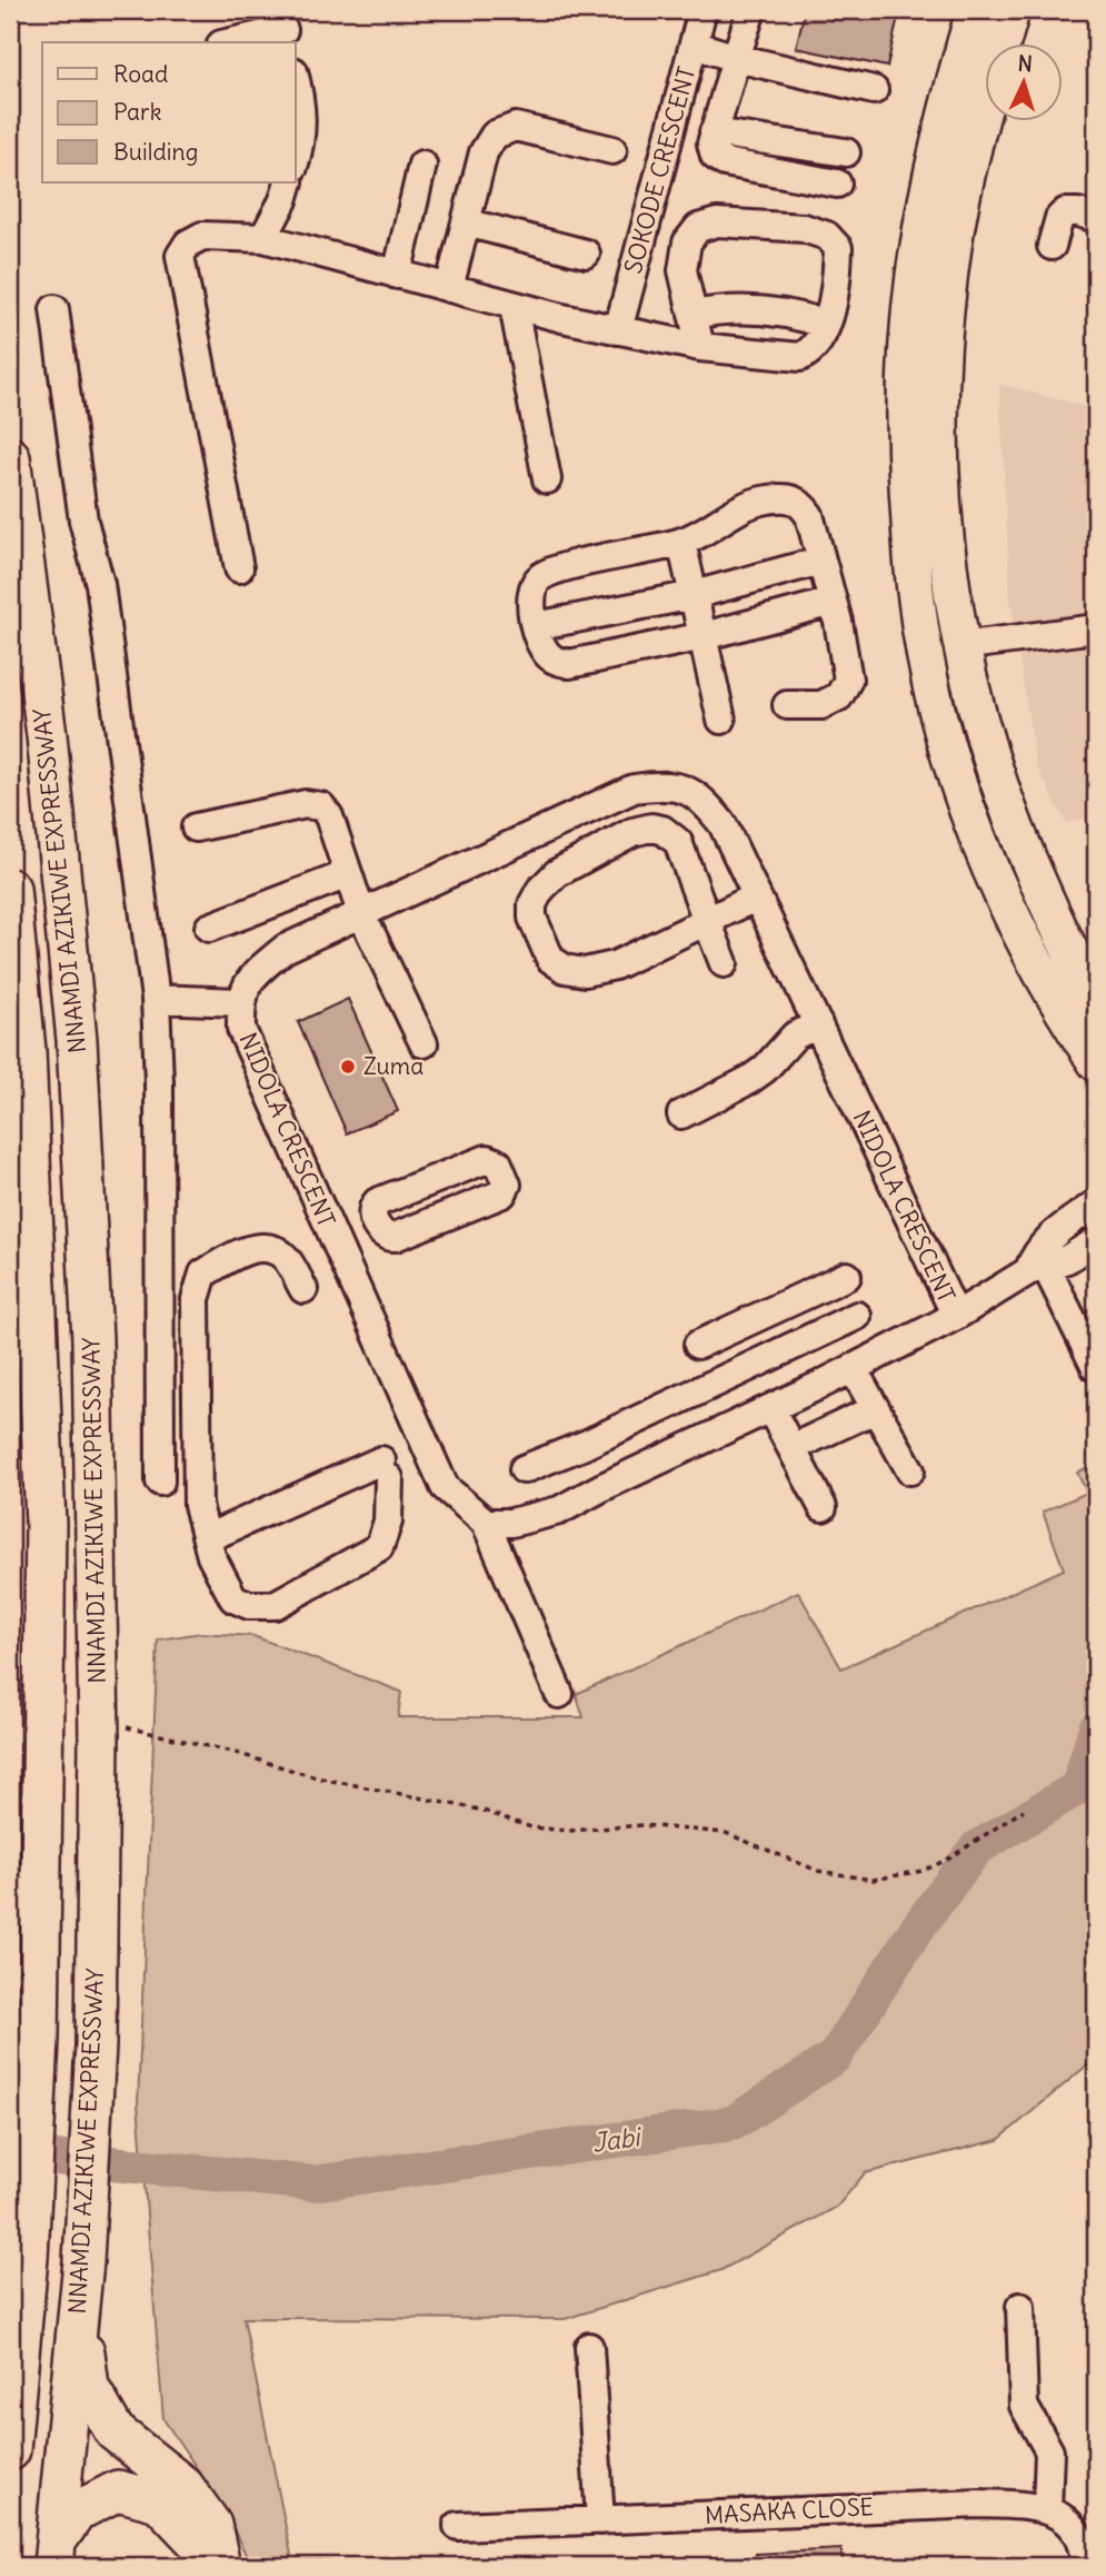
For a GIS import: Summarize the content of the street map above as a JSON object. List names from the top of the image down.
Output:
{
  "streets": {
    "highway": ["NNAMDI AZIKIWE EXPRESSWAY"],
    "street": ["SOKODE CRESCENT", "NIDOLA CRESCENT", "MASAKA CLOSE"]
  },
  "water": ["Jabi"],
  "places": ["Zuma"],
  "legend": ["Road", "Park", "Building"],
  "north": "top"
}
